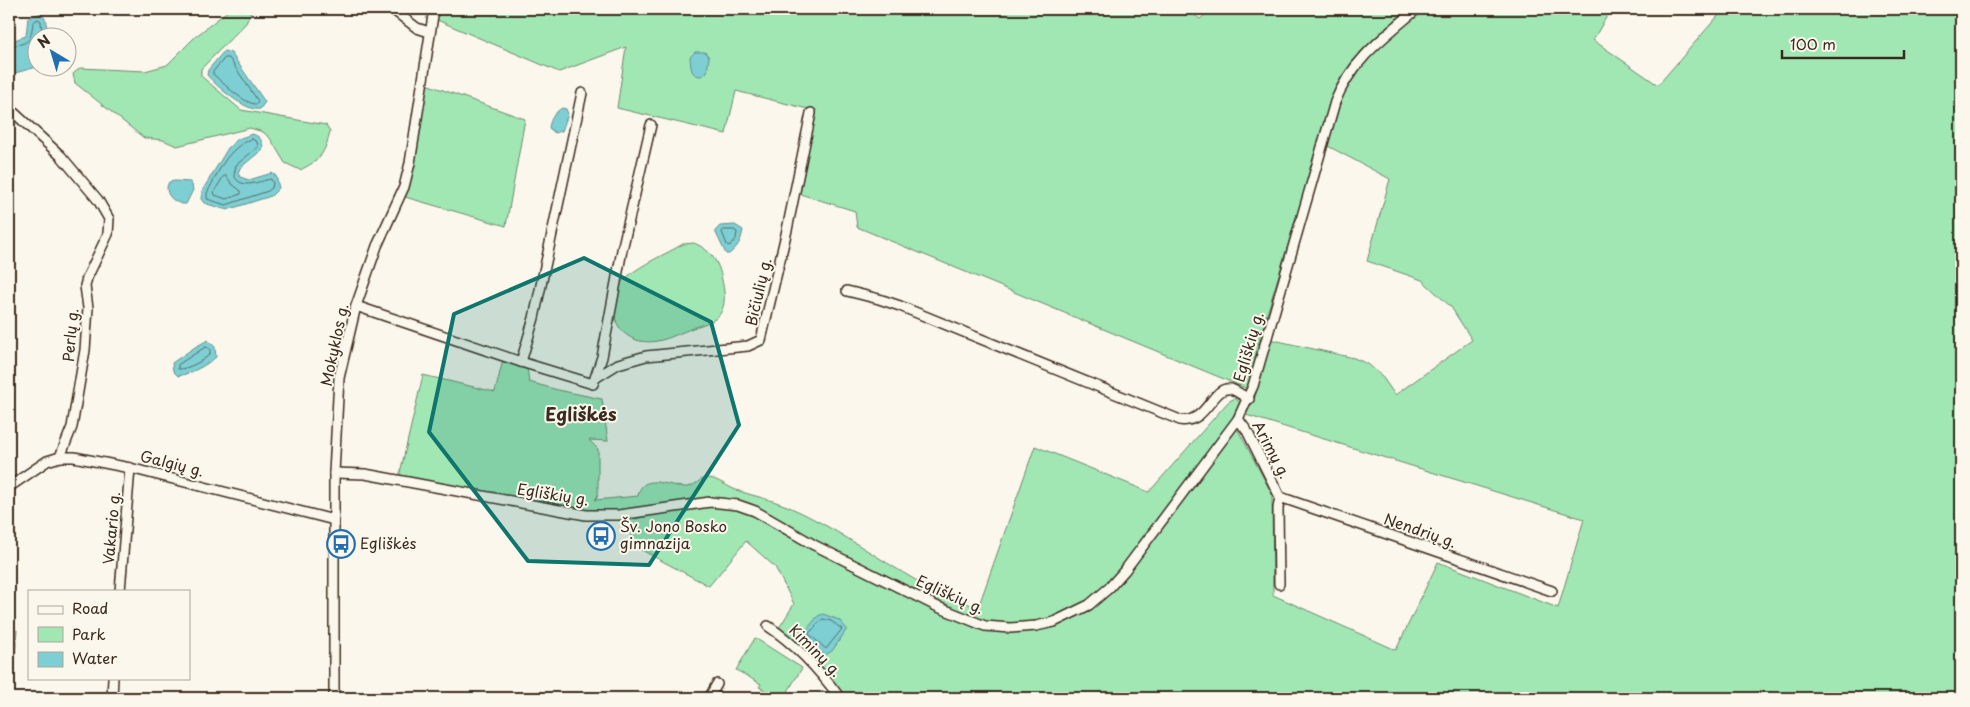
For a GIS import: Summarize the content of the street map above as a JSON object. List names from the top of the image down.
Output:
{
  "streets": {
    "street": [
      "Bičiulių g.",
      "Perlų g.",
      "Mokyklos g.",
      "Egliškių g.",
      "Arimų g.",
      "Galgių g.",
      "Vakario g.",
      "Nendrių g.",
      "Kiminų g."
    ]
  },
  "crossings": [
    ["Perlų g.", "Galgių g."],
    ["Mokyklos g.", "Egliškių g."],
    ["Mokyklos g.", "Galgių g."],
    ["Egliškių g.", "Arimų g."],
    ["Arimų g.", "Nendrių g."],
    ["Galgių g.", "Vakario g."]
  ],
  "districts": ["Egliškės"],
  "places": {
    "bus stop": ["Šv. Jono Bosko gimnazija", "Egliškės"]
  },
  "legend": ["Road", "Park", "Water"],
  "scale_bar": "100 m",
  "north": "top left"
}
